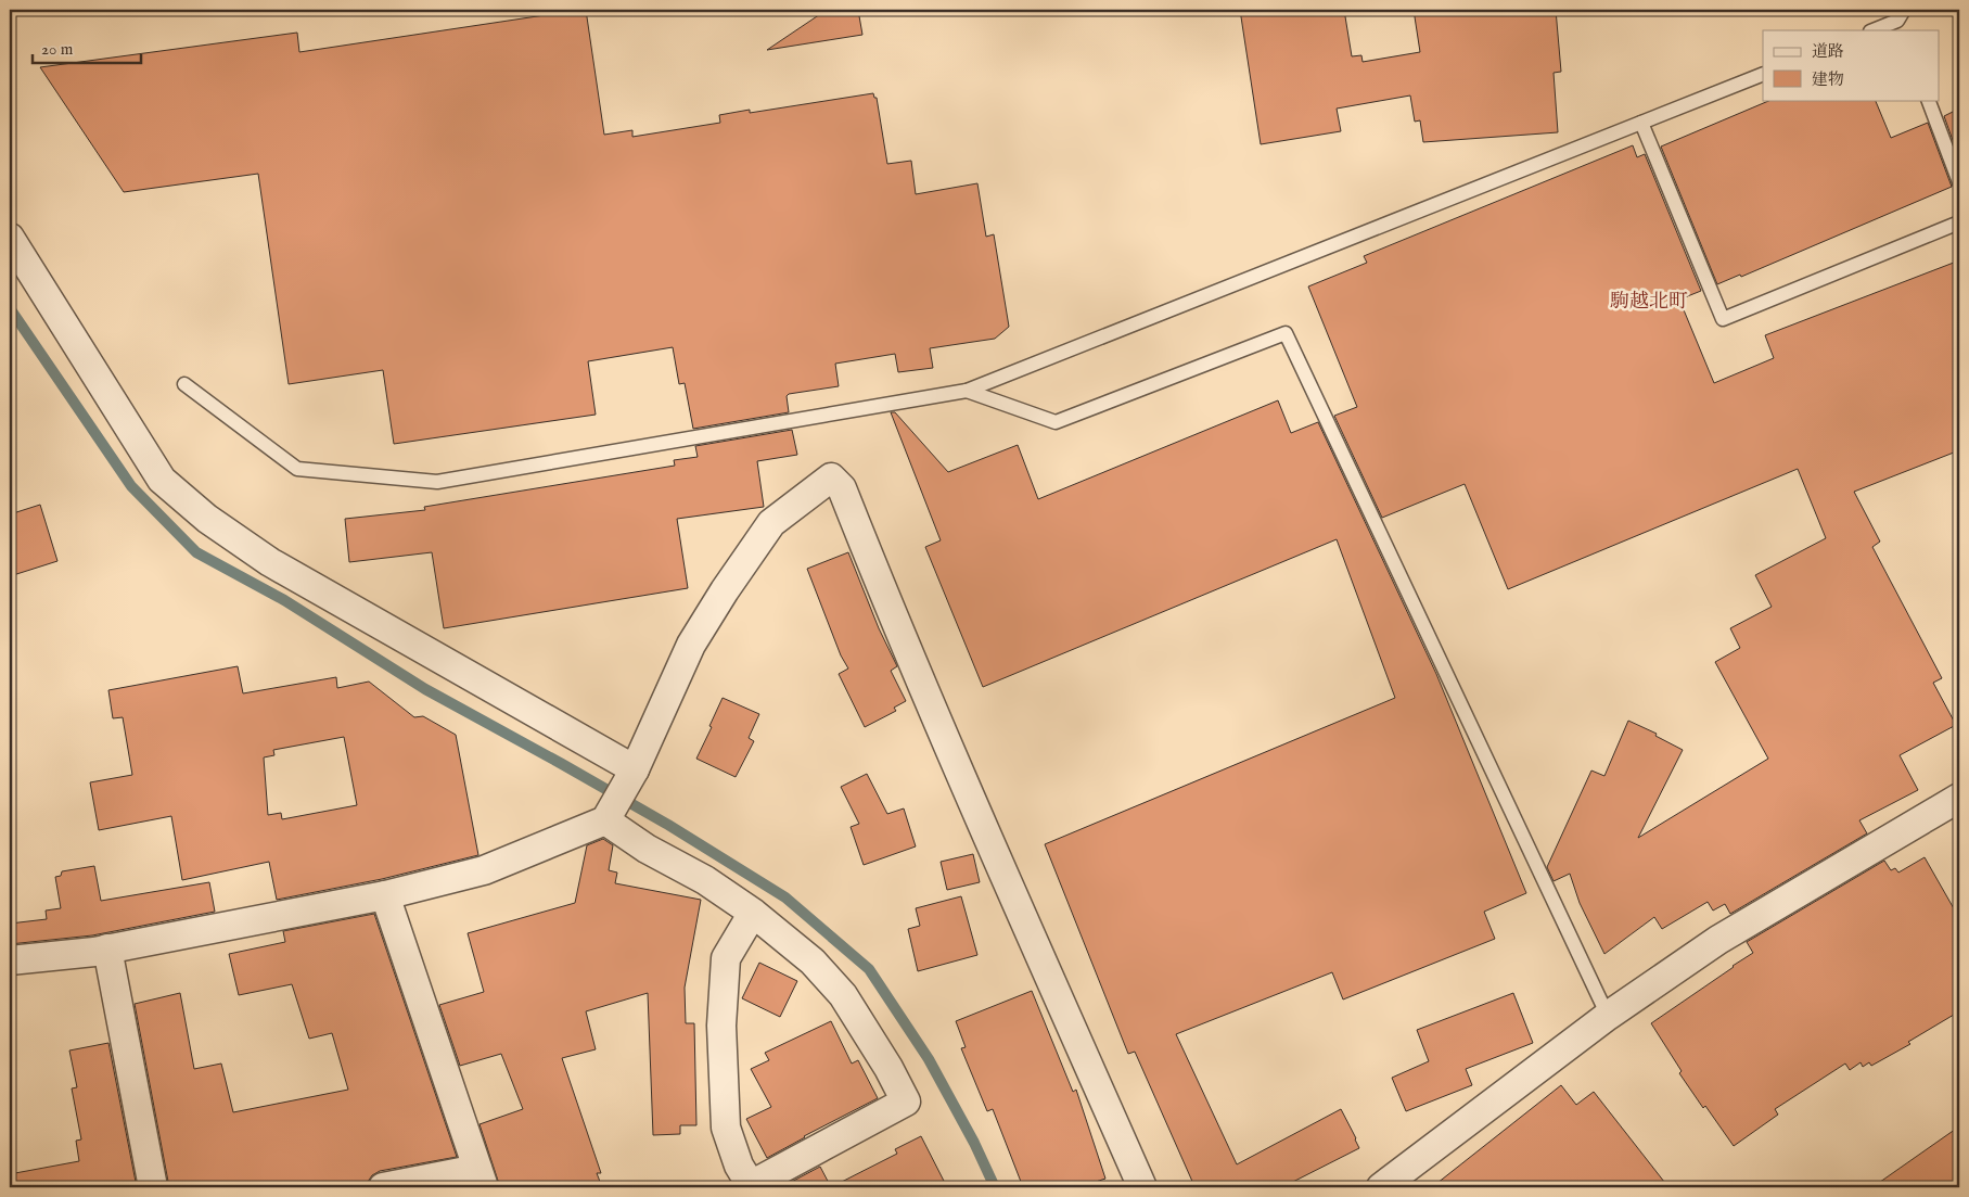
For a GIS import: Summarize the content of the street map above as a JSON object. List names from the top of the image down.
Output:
{
  "districts": ["駒越北町"],
  "legend": ["道路", "建物"],
  "scale_bar": "20 m"
}
